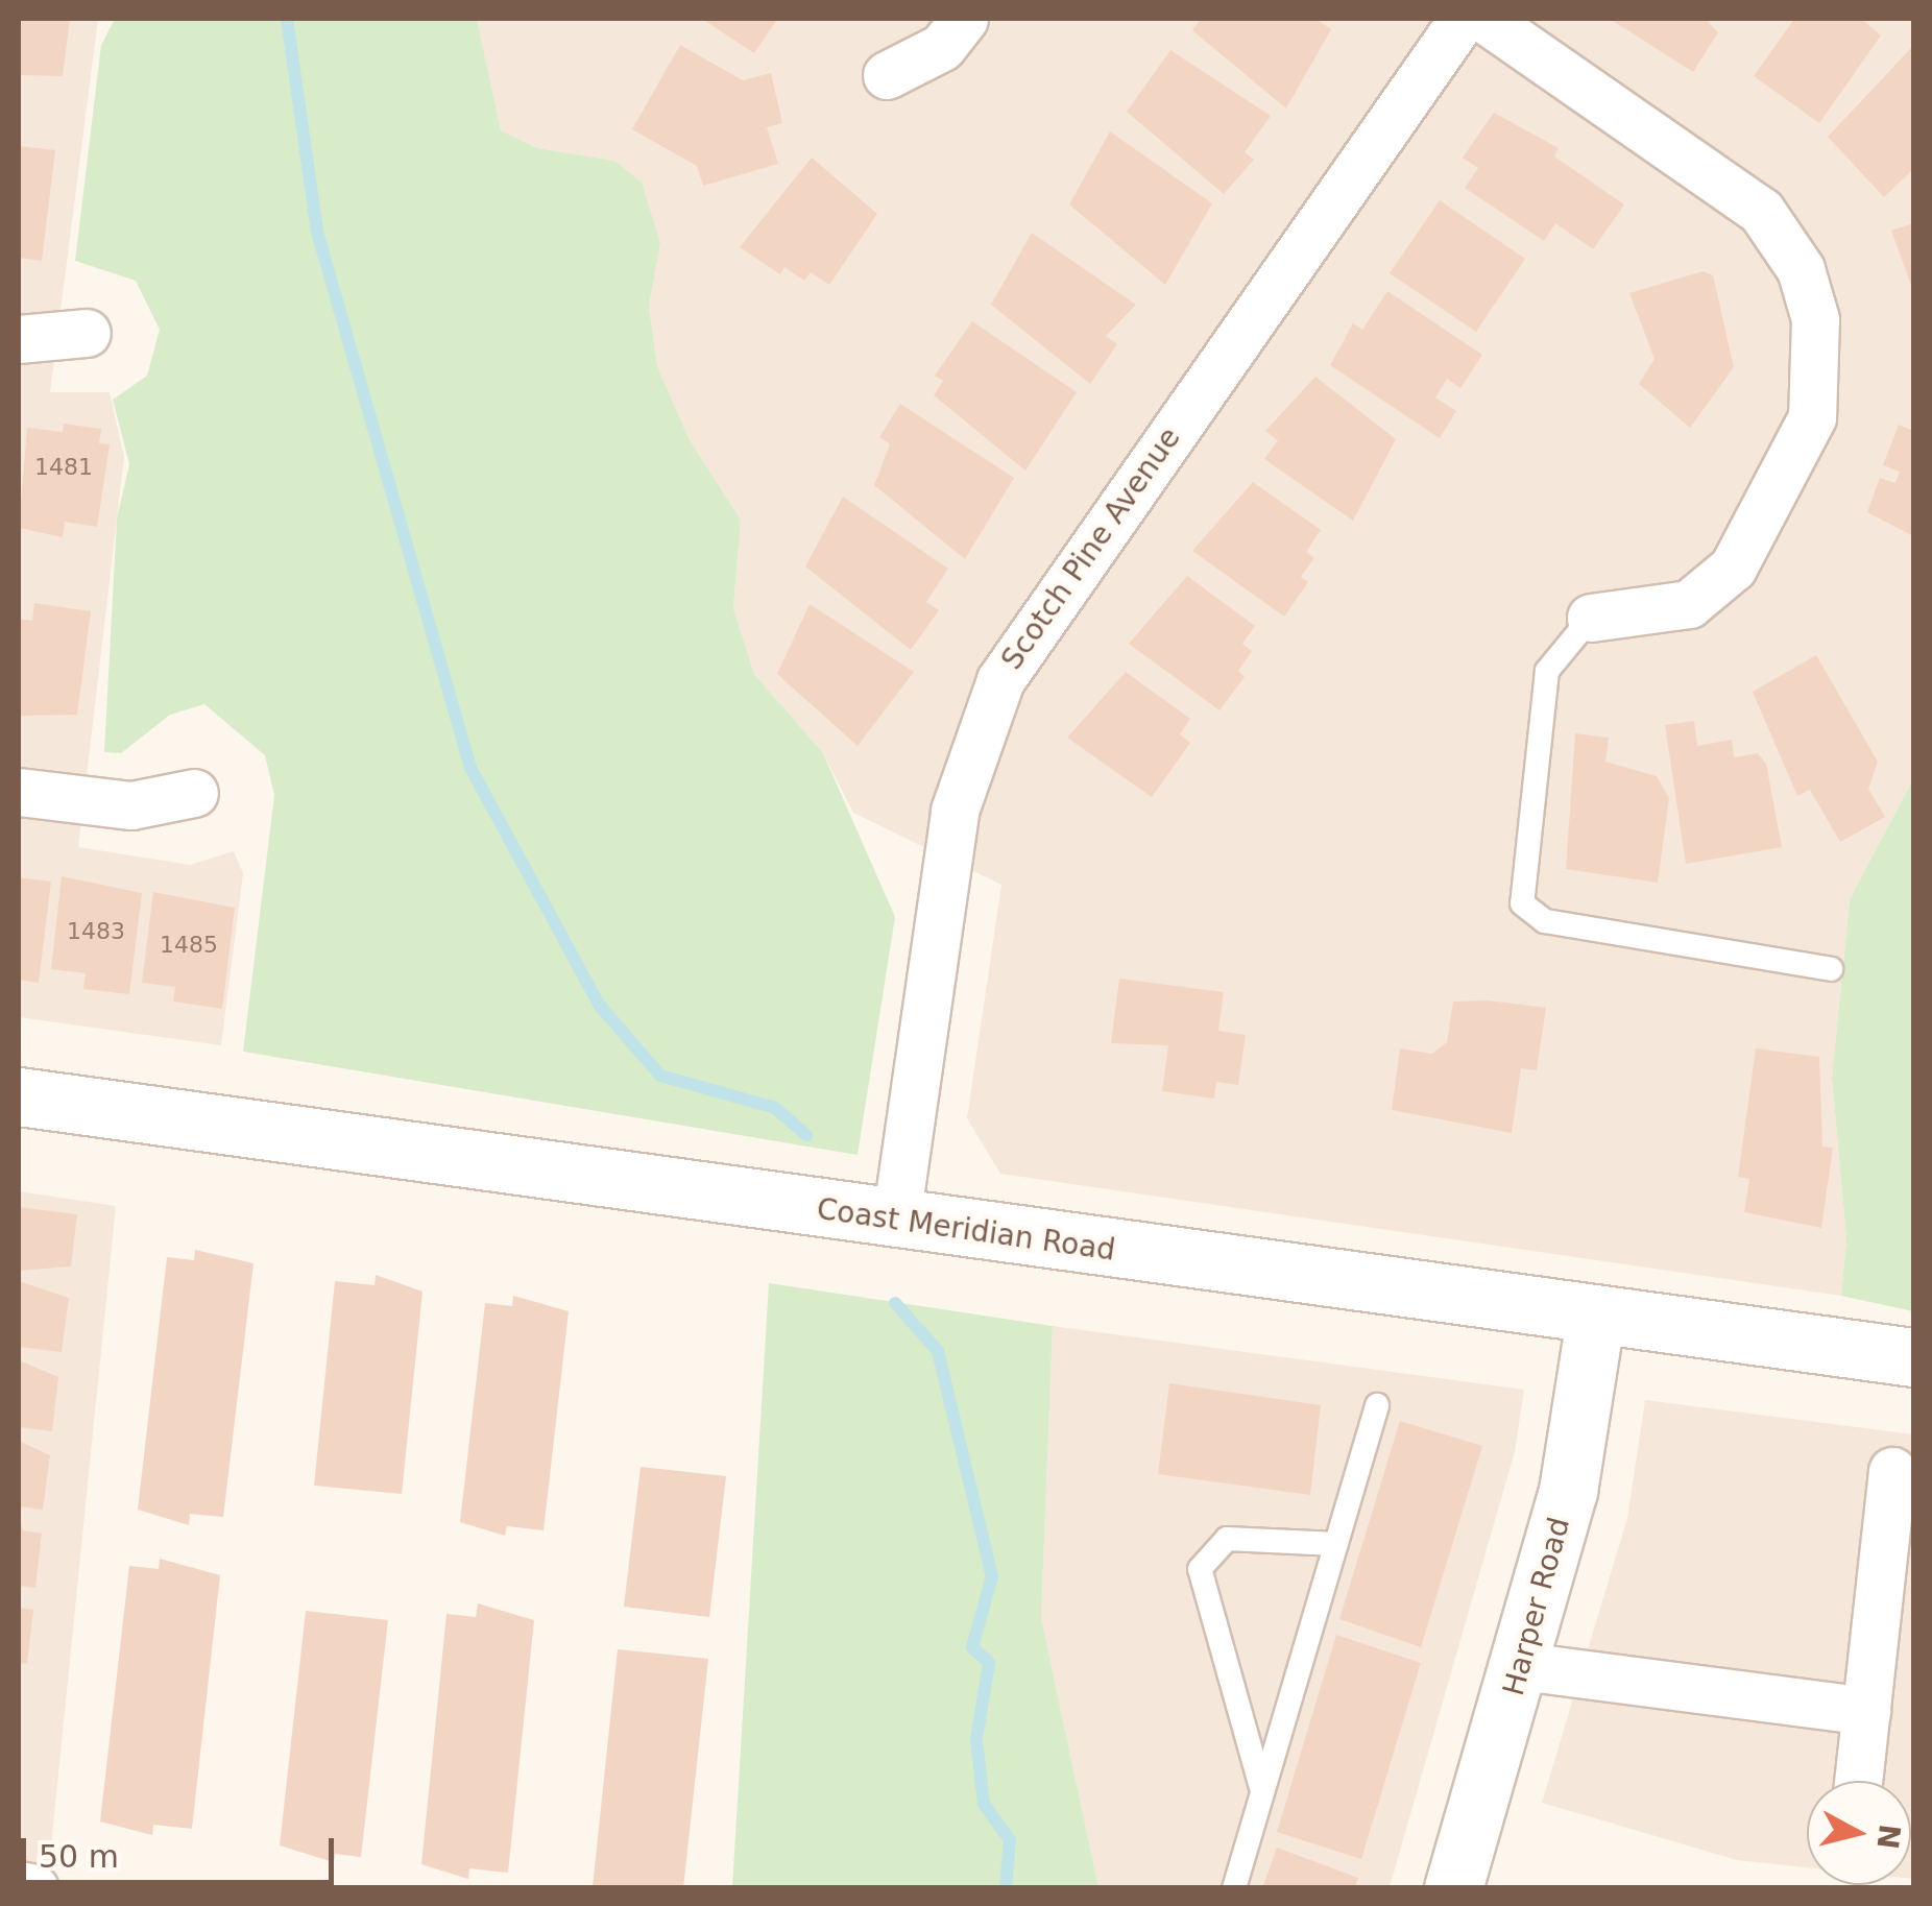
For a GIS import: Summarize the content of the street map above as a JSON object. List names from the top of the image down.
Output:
{
  "streets": {
    "main road": ["Coast Meridian Road", "Harper Road"],
    "street": ["Scotch Pine Avenue"]
  },
  "crossings": [
    ["Scotch Pine Avenue", "Coast Meridian Road"],
    ["Coast Meridian Road", "Harper Road"]
  ],
  "house_numbers": ["1481", "1483", "1485"],
  "scale_bar": "50 m",
  "north": "right"
}
